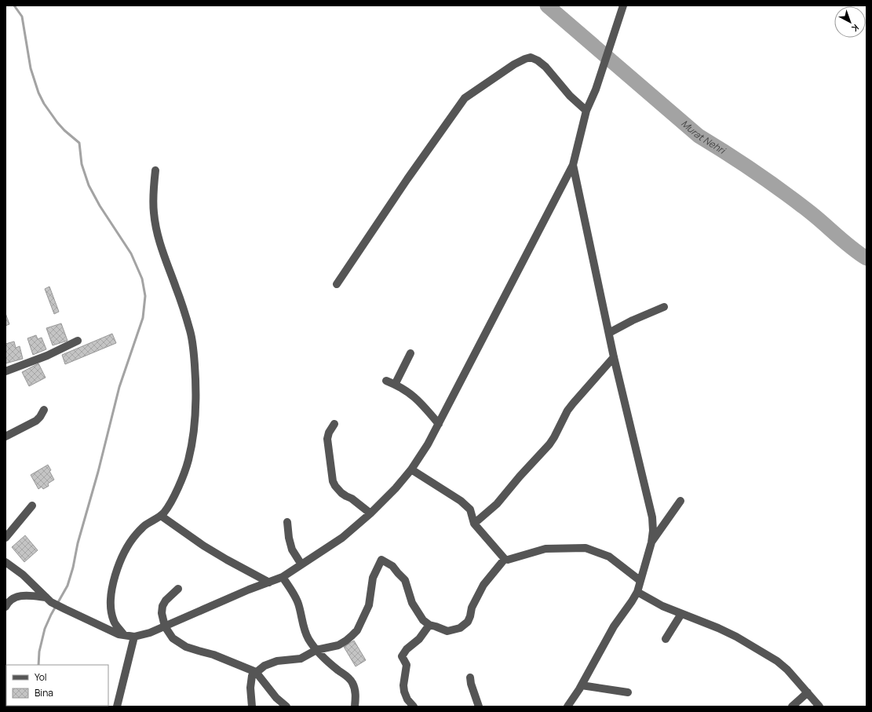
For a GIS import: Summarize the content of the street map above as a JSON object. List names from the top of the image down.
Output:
{
  "water": ["Murat Nehri"],
  "legend": ["Yol", "Bina"],
  "north": "bottom right"
}
